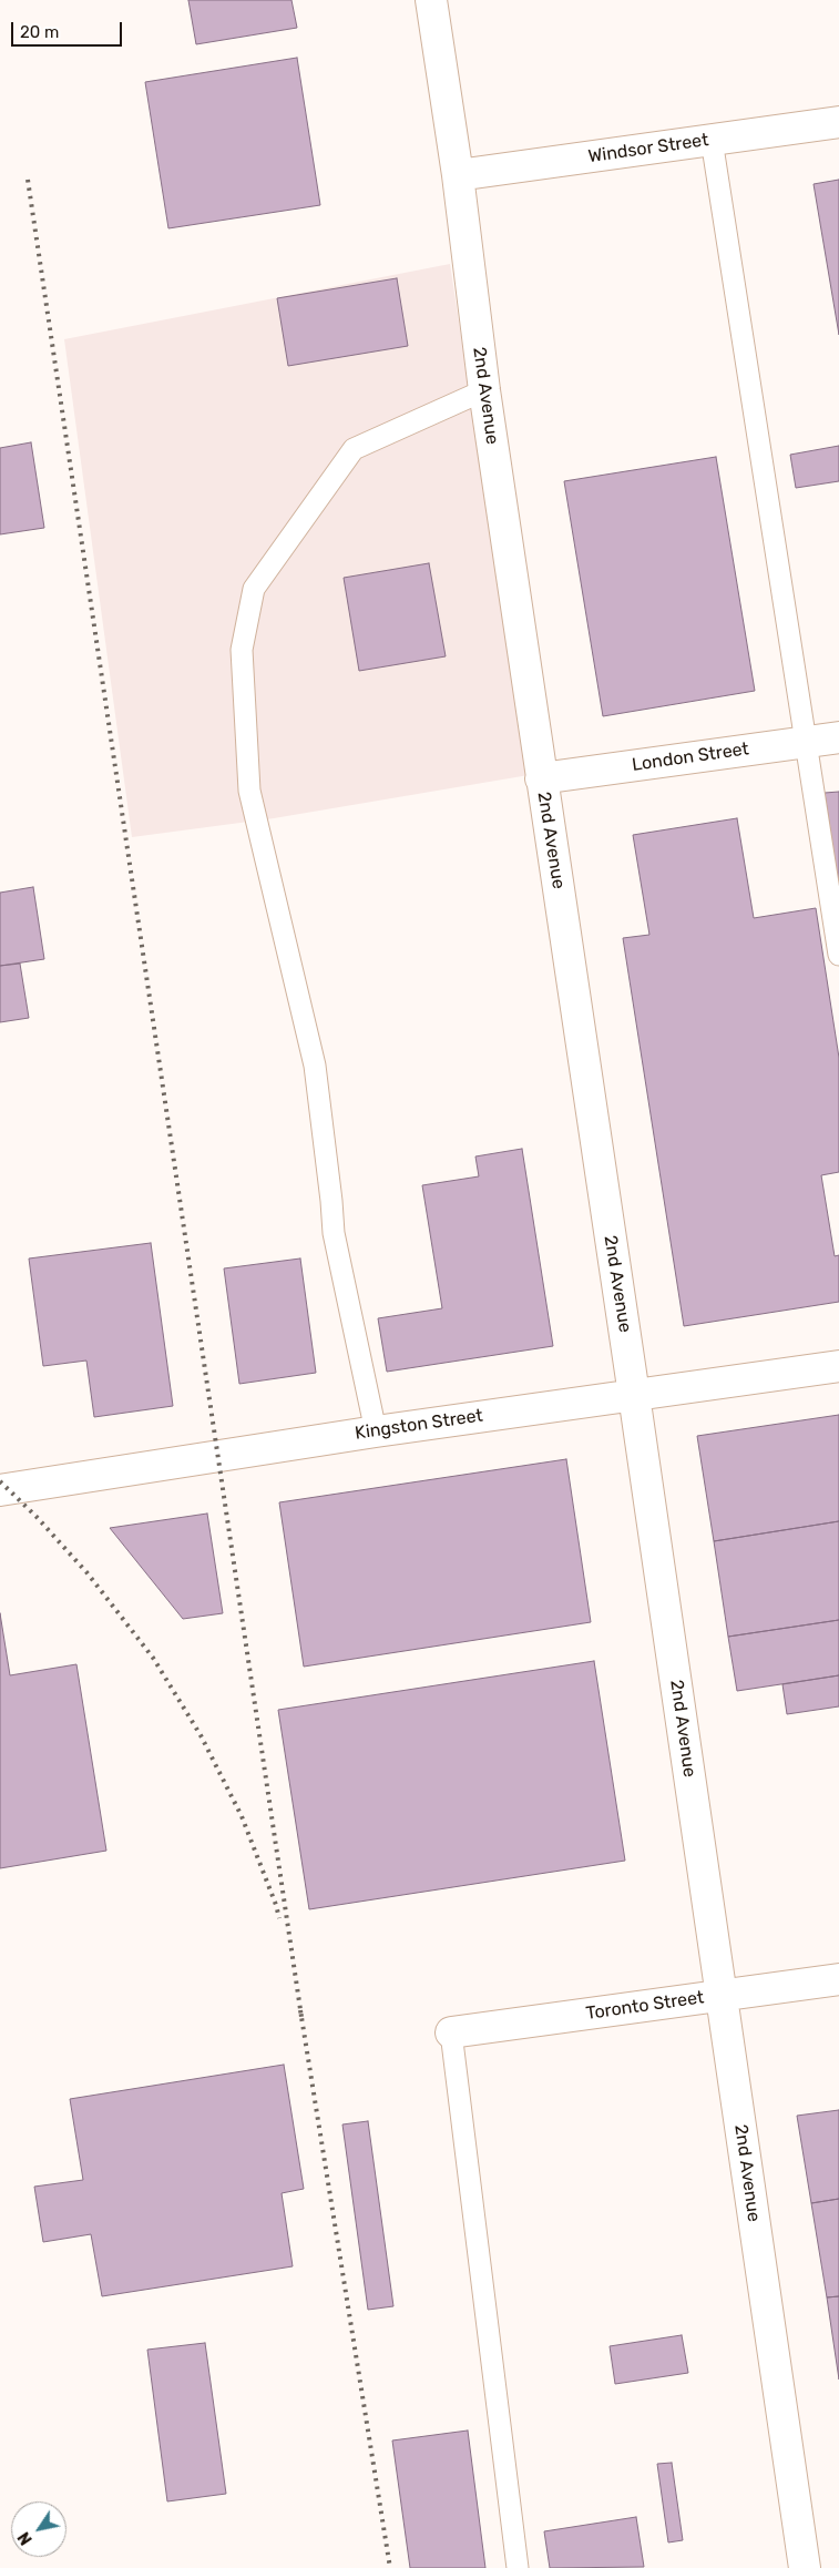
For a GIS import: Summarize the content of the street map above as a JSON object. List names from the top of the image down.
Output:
{
  "streets": {
    "street": [
      "Windsor Street",
      "2nd Avenue",
      "London Street",
      "Kingston Street",
      "Toronto Street"
    ]
  },
  "crossings": [
    ["Windsor Street", "2nd Avenue"],
    ["2nd Avenue", "London Street"],
    ["2nd Avenue", "Kingston Street"],
    ["2nd Avenue", "Toronto Street"]
  ],
  "scale_bar": "20 m",
  "north": "bottom left"
}
